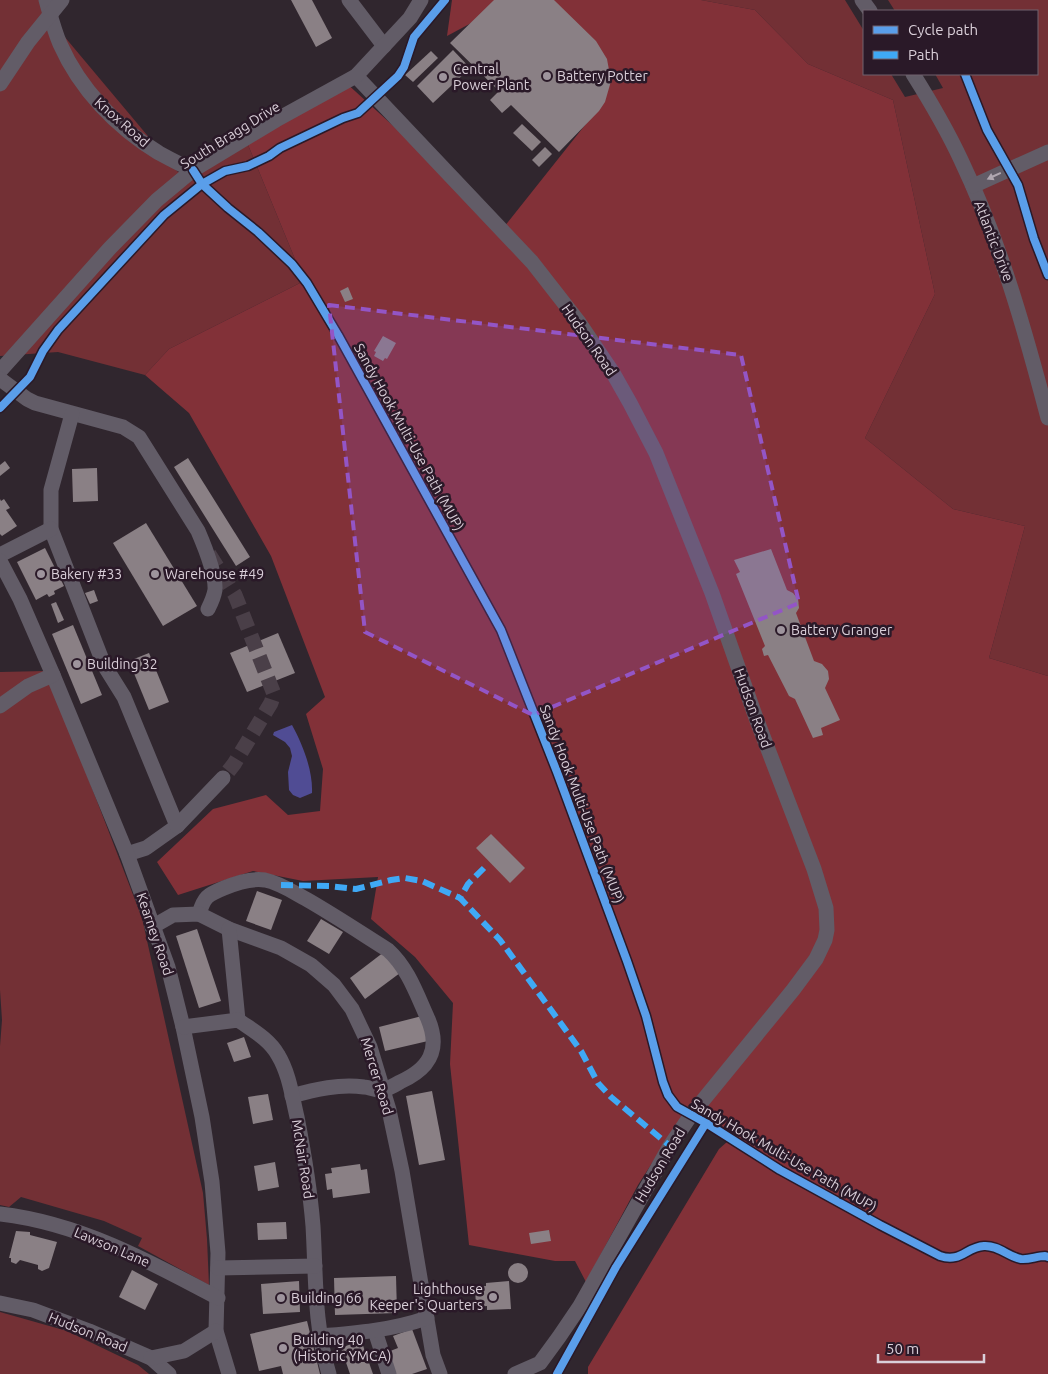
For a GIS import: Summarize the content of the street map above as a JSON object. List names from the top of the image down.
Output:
{
  "streets": {
    "street": [
      "Knox Road",
      "South Bragg Drive",
      "Atlantic Drive",
      "Hudson Road",
      "Kearney Road",
      "Mercer Road",
      "McNair Road",
      "Lawson Lane"
    ],
    "cycle path": ["Sandy Hook Multi-Use Path (MUP)"]
  },
  "crossings": [
    ["Knox Road", "South Bragg Drive"],
    ["South Bragg Drive", "Hudson Road"],
    ["Kearney Road", "Mercer Road"],
    ["Kearney Road", "Lawson Lane"]
  ],
  "places": [
    "Battery Potter",
    "Central Power Plant",
    "Bakery #33",
    "Warehouse #49",
    "Battery Granger",
    "Building 32",
    "Lighthouse Keeper's Quarters",
    "Building 66",
    "Building 40 (Historic YMCA)"
  ],
  "legend": ["Cycle path", "Path"],
  "scale_bar": "50 m"
}
